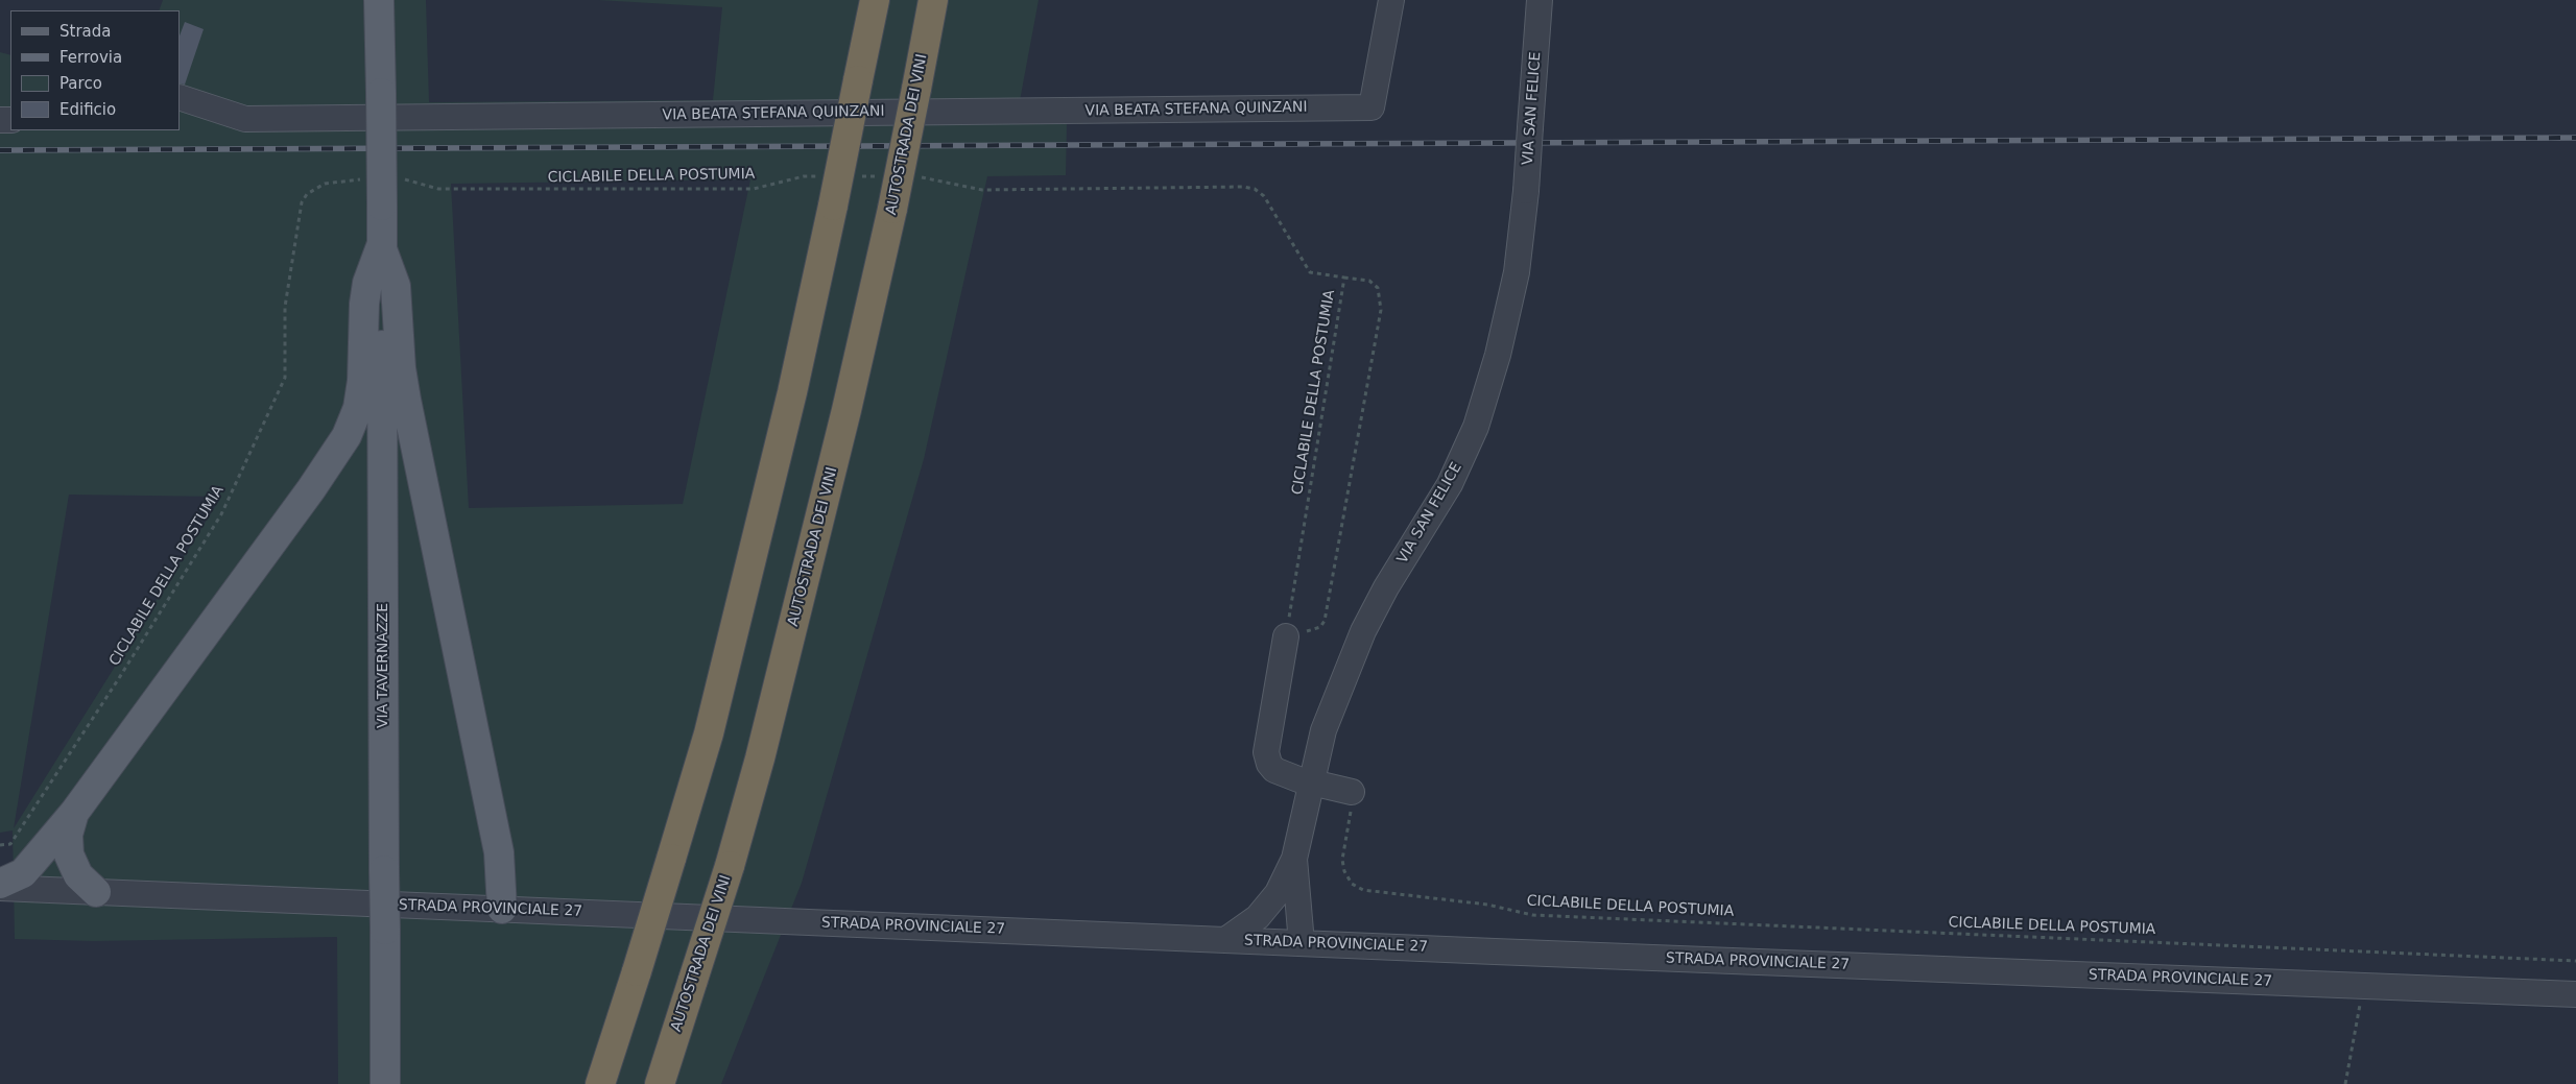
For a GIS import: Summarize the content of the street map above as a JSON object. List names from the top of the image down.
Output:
{
  "streets": {
    "highway": ["AUTOSTRADA DEI VINI"],
    "main road": ["VIA TAVERNAZZE"],
    "street": ["VIA SAN FELICE", "VIA BEATA STEFANA QUINZANI", "STRADA PROVINCIALE 27"],
    "path": ["CICLABILE DELLA POSTUMIA"]
  },
  "legend": [
    "Strada",
    "Ferrovia",
    "Parco",
    "Edificio"
  ]
}
